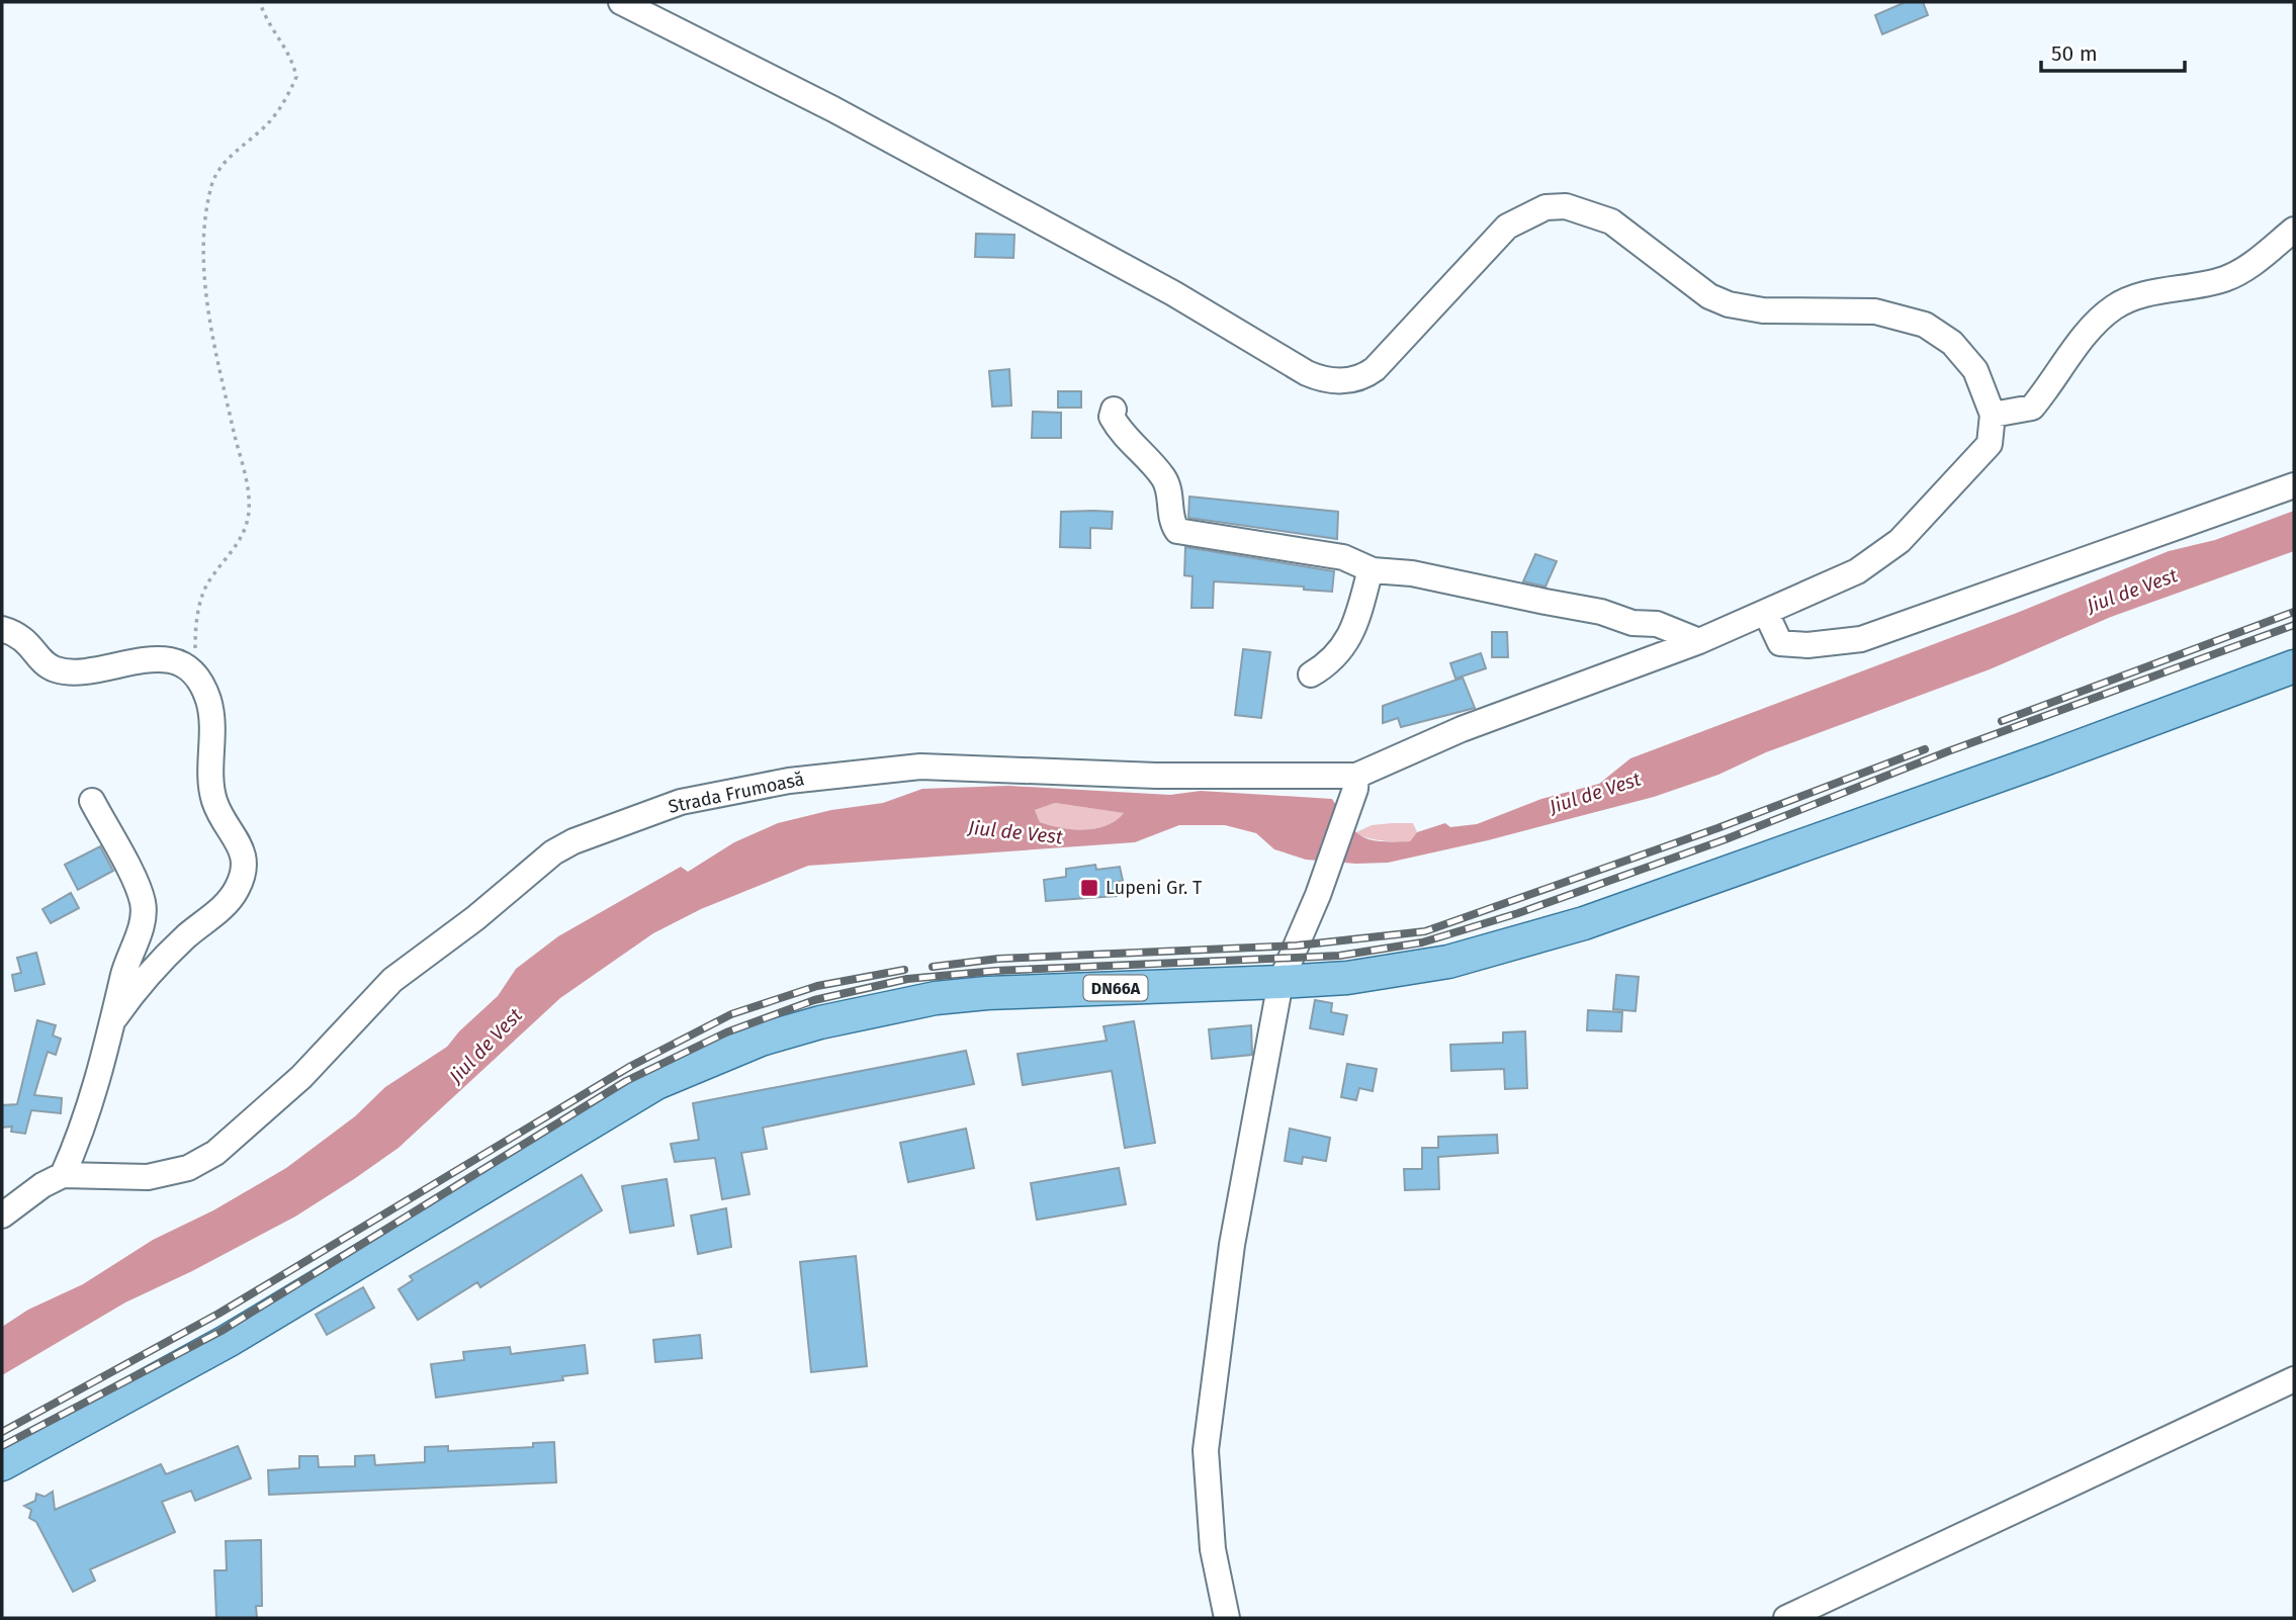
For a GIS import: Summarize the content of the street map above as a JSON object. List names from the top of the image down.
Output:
{
  "streets": {
    "main road": ["DN66A"],
    "street": ["Strada Frumoasă"]
  },
  "water": ["Jiul de Vest"],
  "places": {
    "transit": ["Lupeni Gr. T"]
  },
  "scale_bar": "50 m"
}
